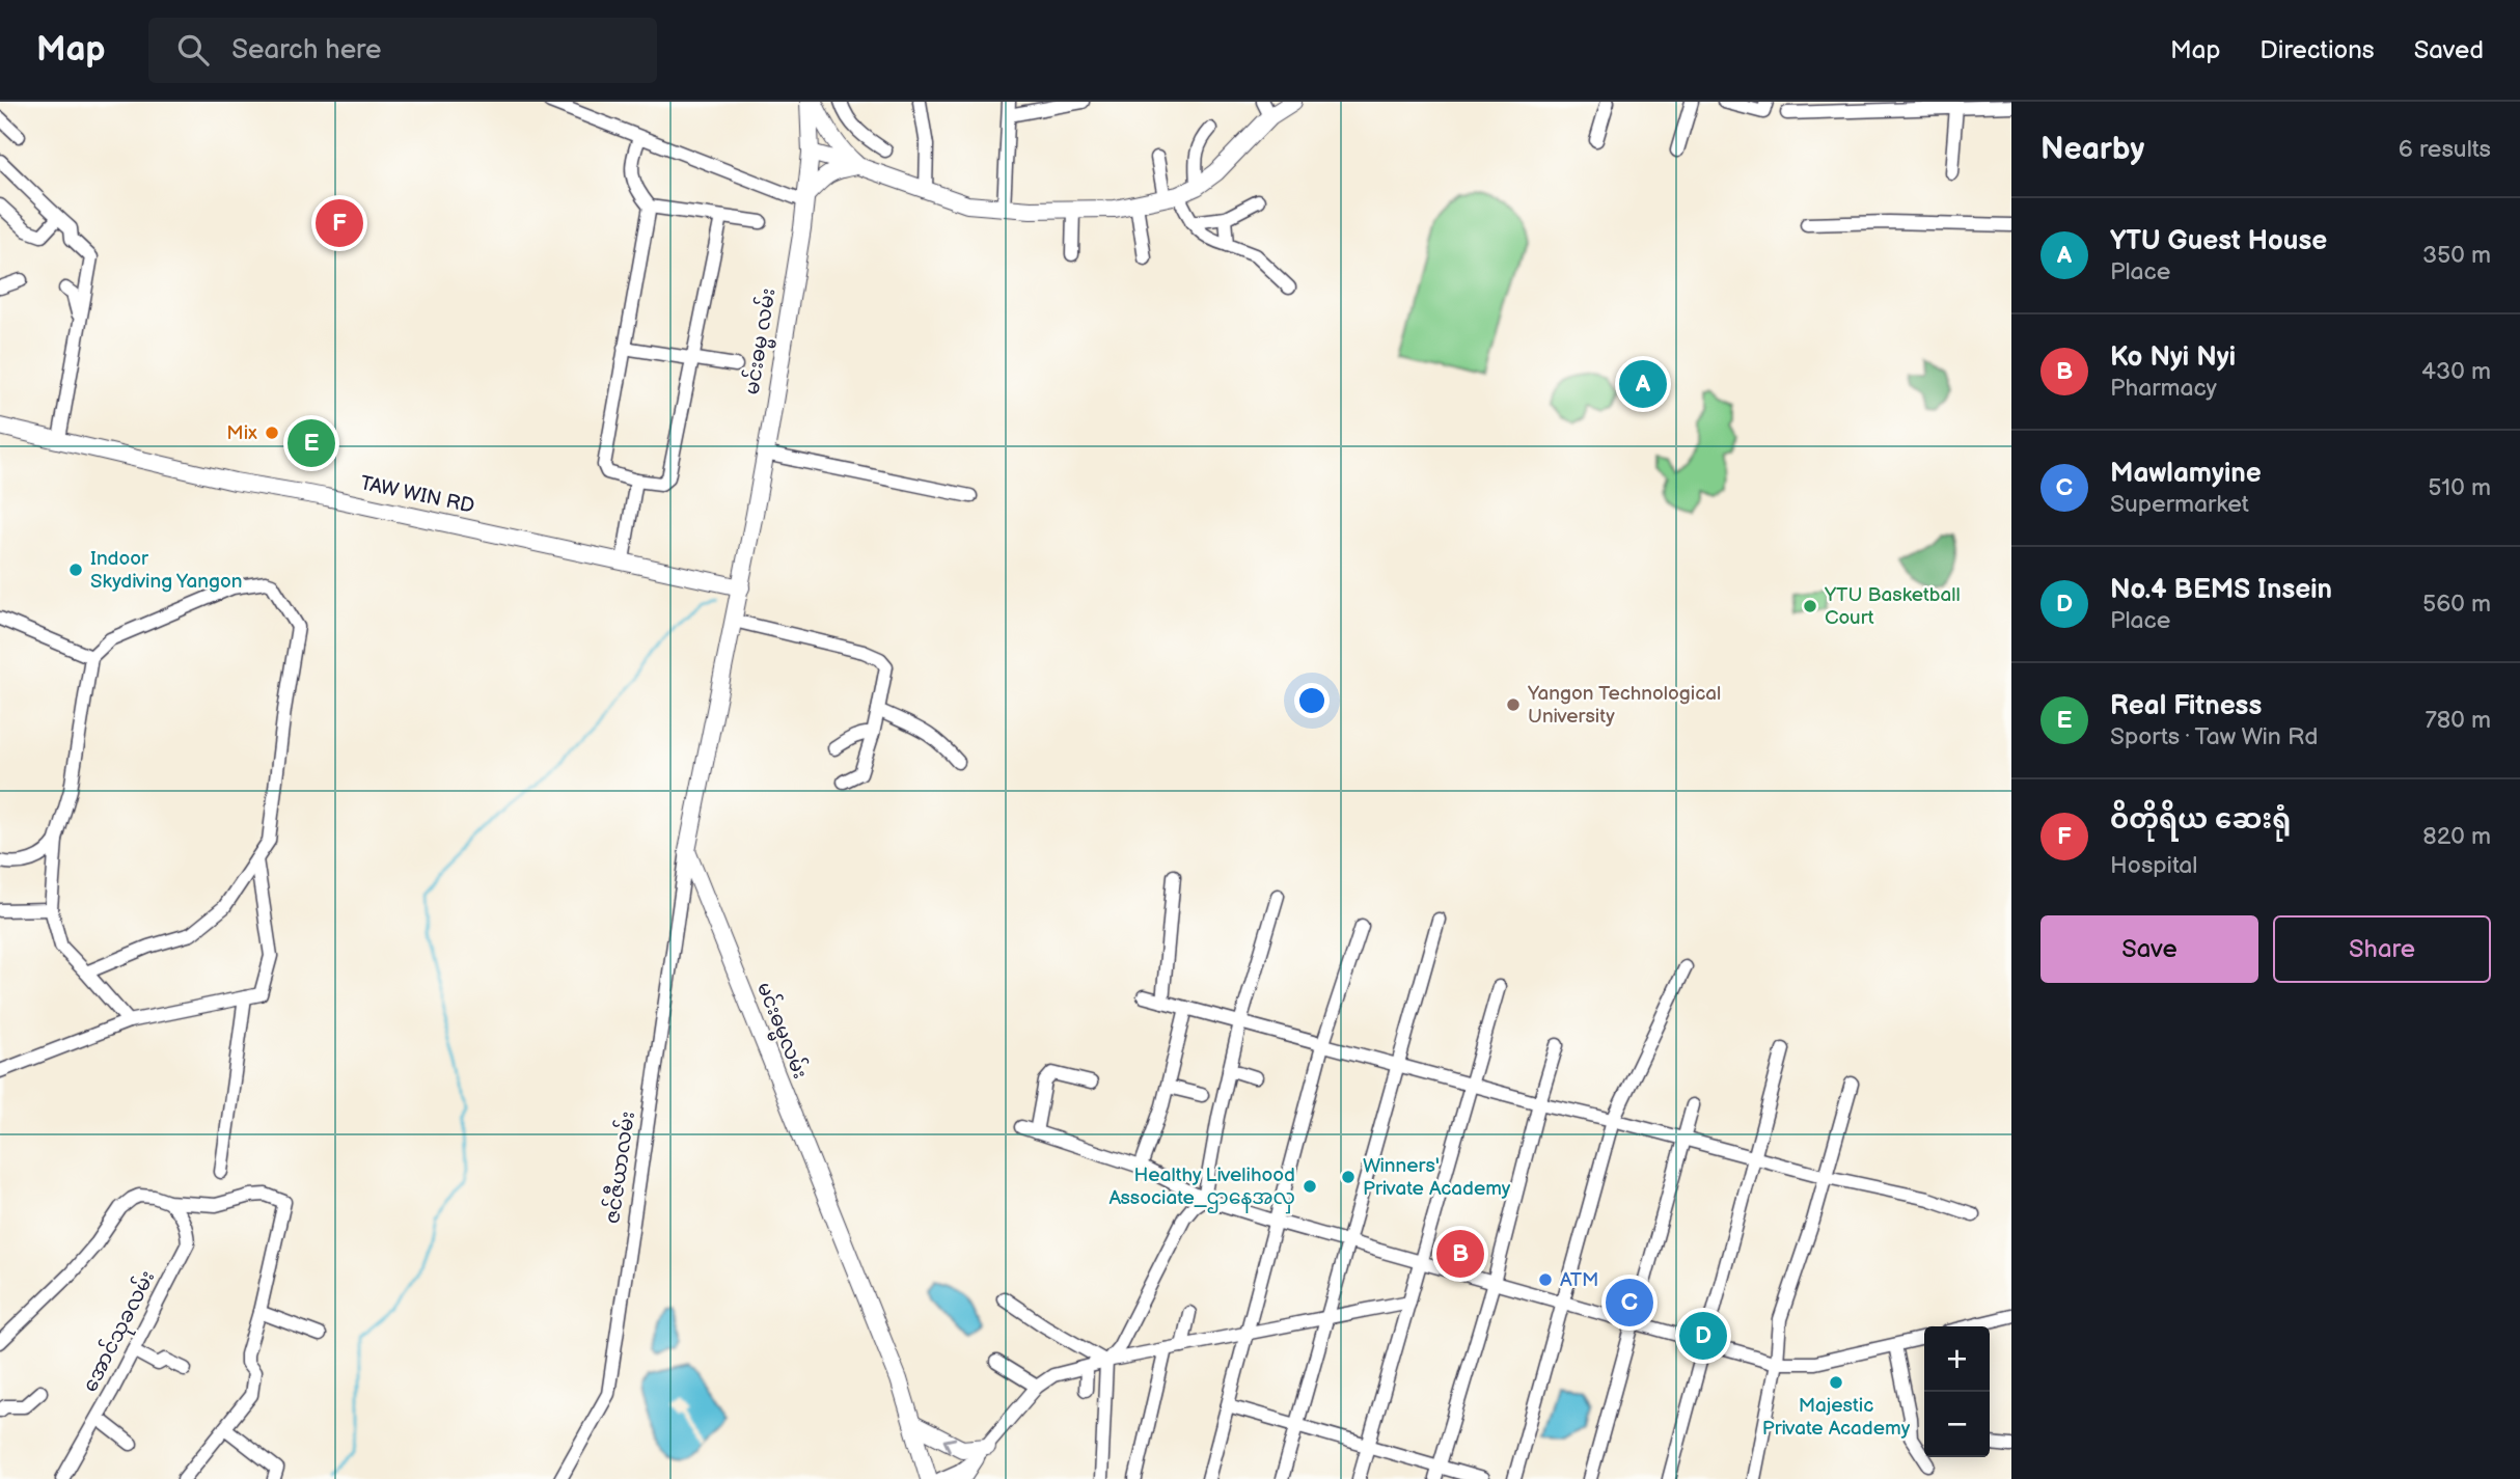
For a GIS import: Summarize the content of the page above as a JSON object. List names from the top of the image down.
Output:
{
  "streets": {
    "main road": ["မင်းဓမ္မ လမ်း", "TAW WIN RD", "မင်းဓမ္မလမ်း"],
    "street": ["ဇင်ဇီယာလမ်း", "အောင်သုခလမ်း"]
  },
  "crossings": [
    ["မင်းဓမ္မ လမ်း", "TAW WIN RD"],
    ["မင်းဓမ္မလမ်း", "ဇင်ဇီယာလမ်း"]
  ],
  "places": [
    "Mix",
    "Indoor Skydiving Yangon",
    "YTU Basketball Court",
    "Yangon Technological University",
    "Winners' Private Academy",
    "Healthy Livelihood Associate_ဌာနေအလှ",
    "ATM",
    "Majestic Private Academy"
  ],
  "page": {
    "header": "Map",
    "search": "Search here",
    "nav": ["Map", "Directions", "Saved"],
    "heading": ["Nearby", "6 results"],
    "pins": [
      "F",
      "A",
      "E",
      "B",
      "C",
      "D"
    ],
    "list": [
      {
        "mark": "A",
        "name": "YTU Guest House",
        "note": "Place",
        "value": "350 m"
      },
      {
        "mark": "B",
        "name": "Ko Nyi Nyi",
        "note": "Pharmacy",
        "value": "430 m"
      },
      {
        "mark": "C",
        "name": "Mawlamyine",
        "note": "Supermarket",
        "value": "510 m"
      },
      {
        "mark": "D",
        "name": "No.4 BEMS Insein",
        "note": "Place",
        "value": "560 m"
      },
      {
        "mark": "E",
        "name": "Real Fitness",
        "note": "Sports · Taw Win Rd",
        "value": "780 m"
      },
      {
        "mark": "F",
        "name": "ဝိတိုရိယ ဆေးရုံ",
        "note": "Hospital",
        "value": "820 m"
      }
    ],
    "buttons": ["Save", "Share"],
    "map_buttons": ["+", "−"]
  }
}
